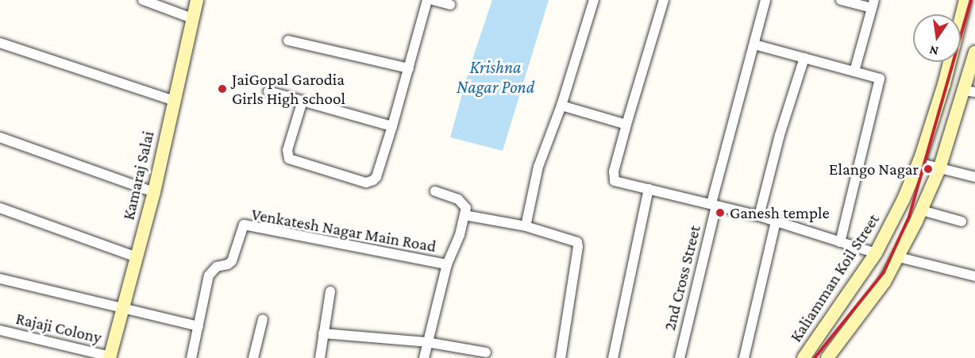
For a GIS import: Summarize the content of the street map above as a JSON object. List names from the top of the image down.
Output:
{
  "streets": {
    "main road": ["Kamaraj Salai", "Kaliamman Koil Street"],
    "street": ["Venkatesh Nagar Main Road", "2nd Cross Street", "Rajaji Colony"]
  },
  "crossings": [
    ["Kamaraj Salai", "Rajaji Colony"]
  ],
  "water": ["Krishna Nagar Pond"],
  "places": ["JaiGopal Garodia Girls High school", "Elango Nagar", "Ganesh temple"],
  "north": "bottom"
}
